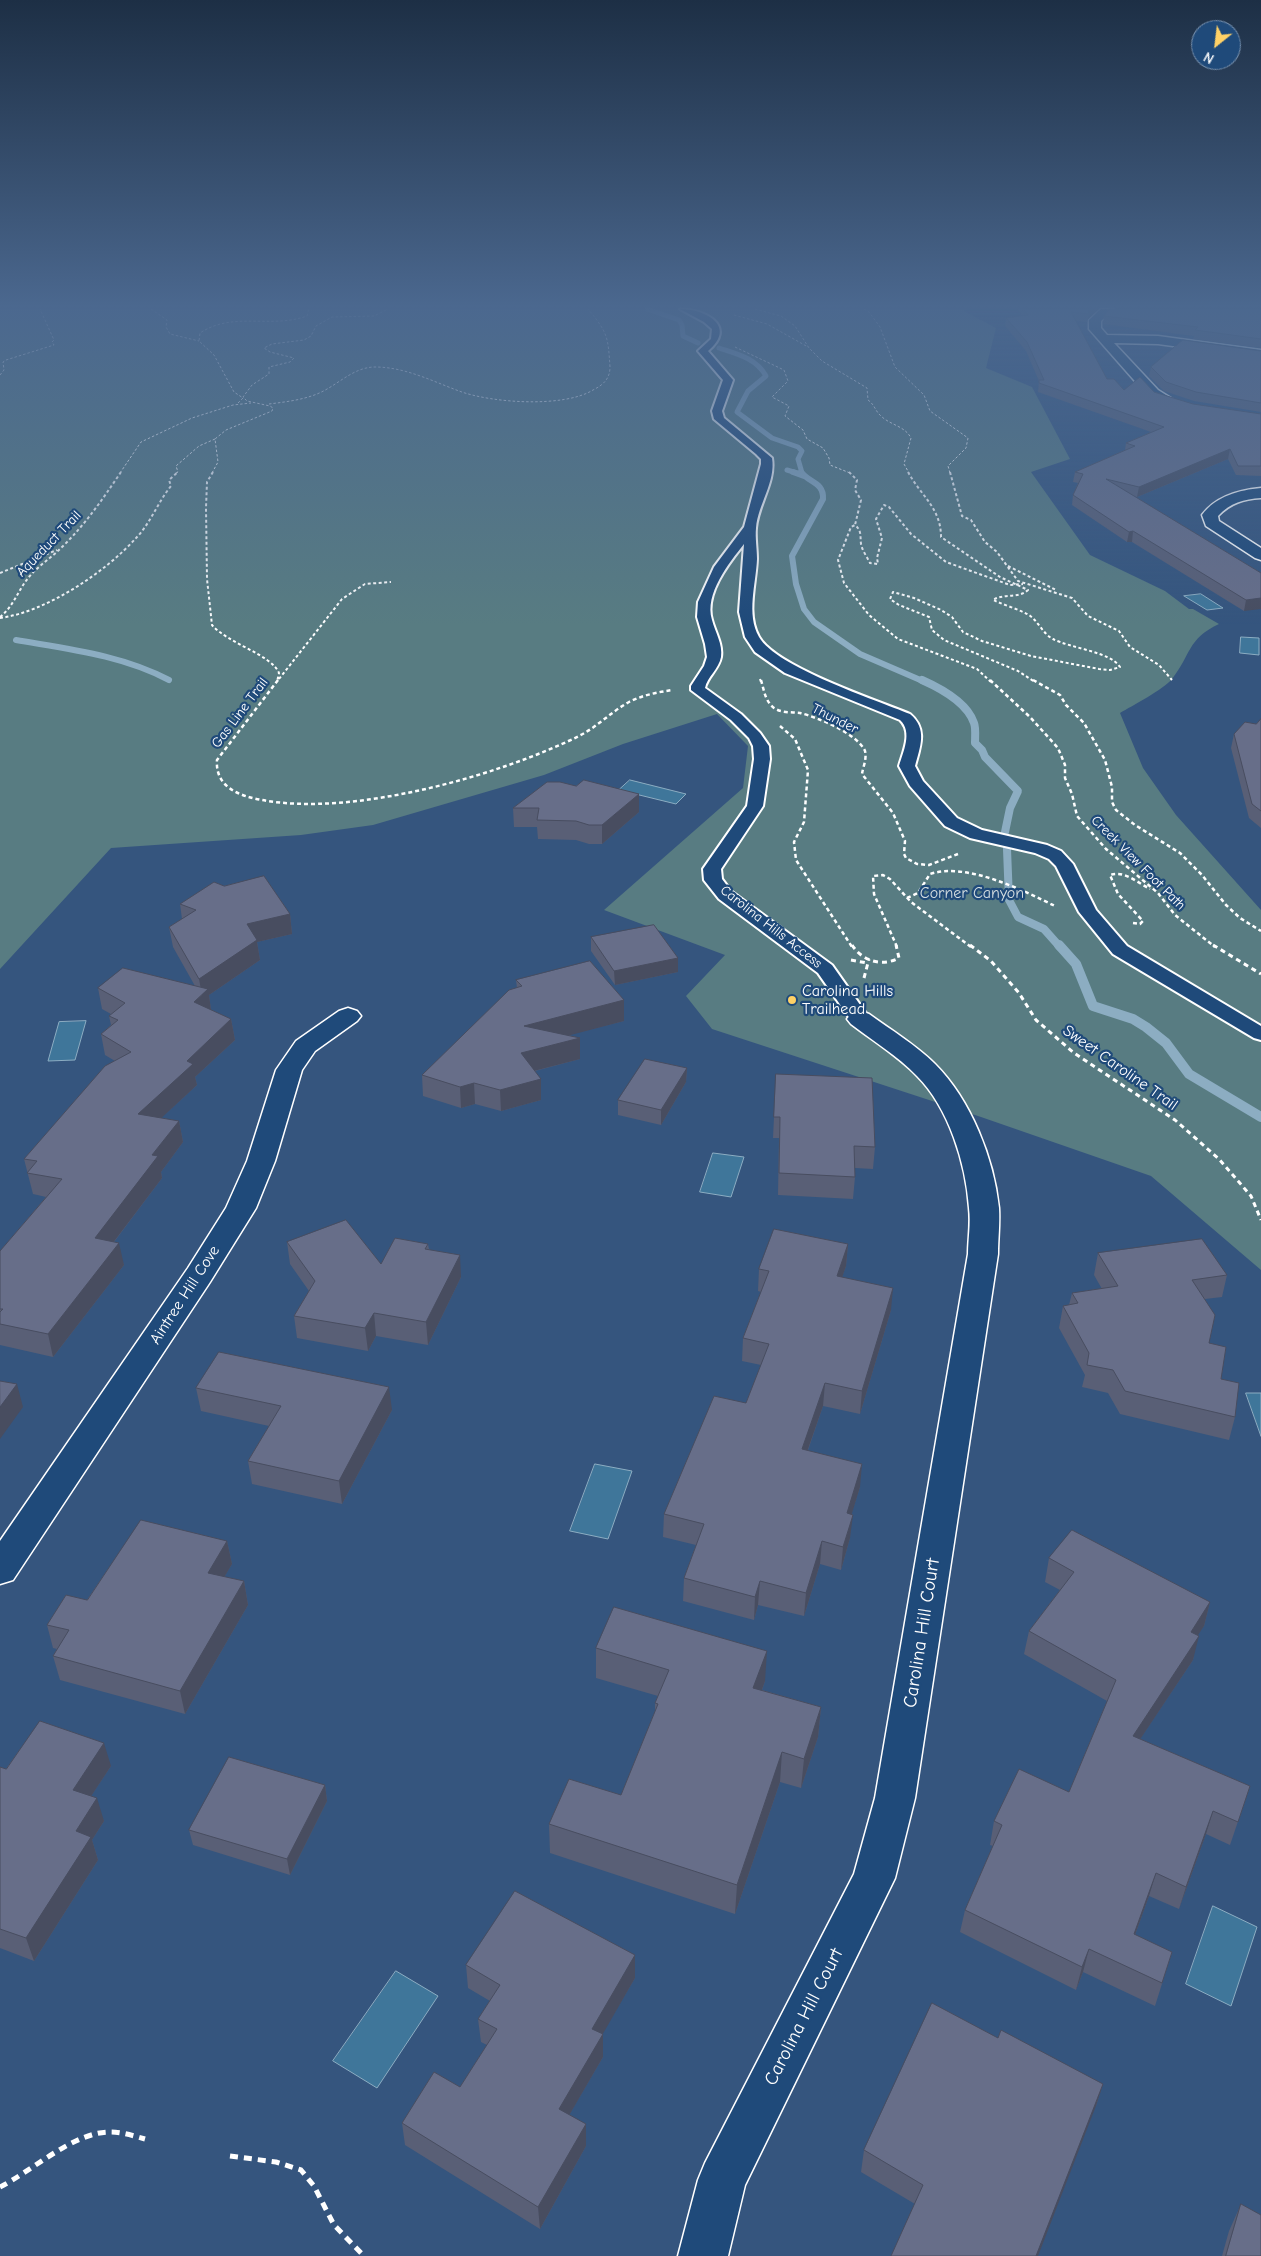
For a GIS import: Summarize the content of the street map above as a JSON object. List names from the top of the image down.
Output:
{
  "streets": {
    "street": ["Aintree Hill Cove", "Carolina Hill Court"],
    "lane": ["Carolina Hills Access"],
    "path": [
      "Aqueduct Trail",
      "Gas Line Trail",
      "Thunder",
      "Creek View Foot Path",
      "Sweet Caroline Trail"
    ]
  },
  "crossings": [
    ["Gas Line Trail", "Carolina Hills Access"],
    ["Carolina Hills Access", "Carolina Hill Court"]
  ],
  "parks": ["Corner Canyon"],
  "places": ["Carolina Hills Trailhead"],
  "north": "bottom left"
}
